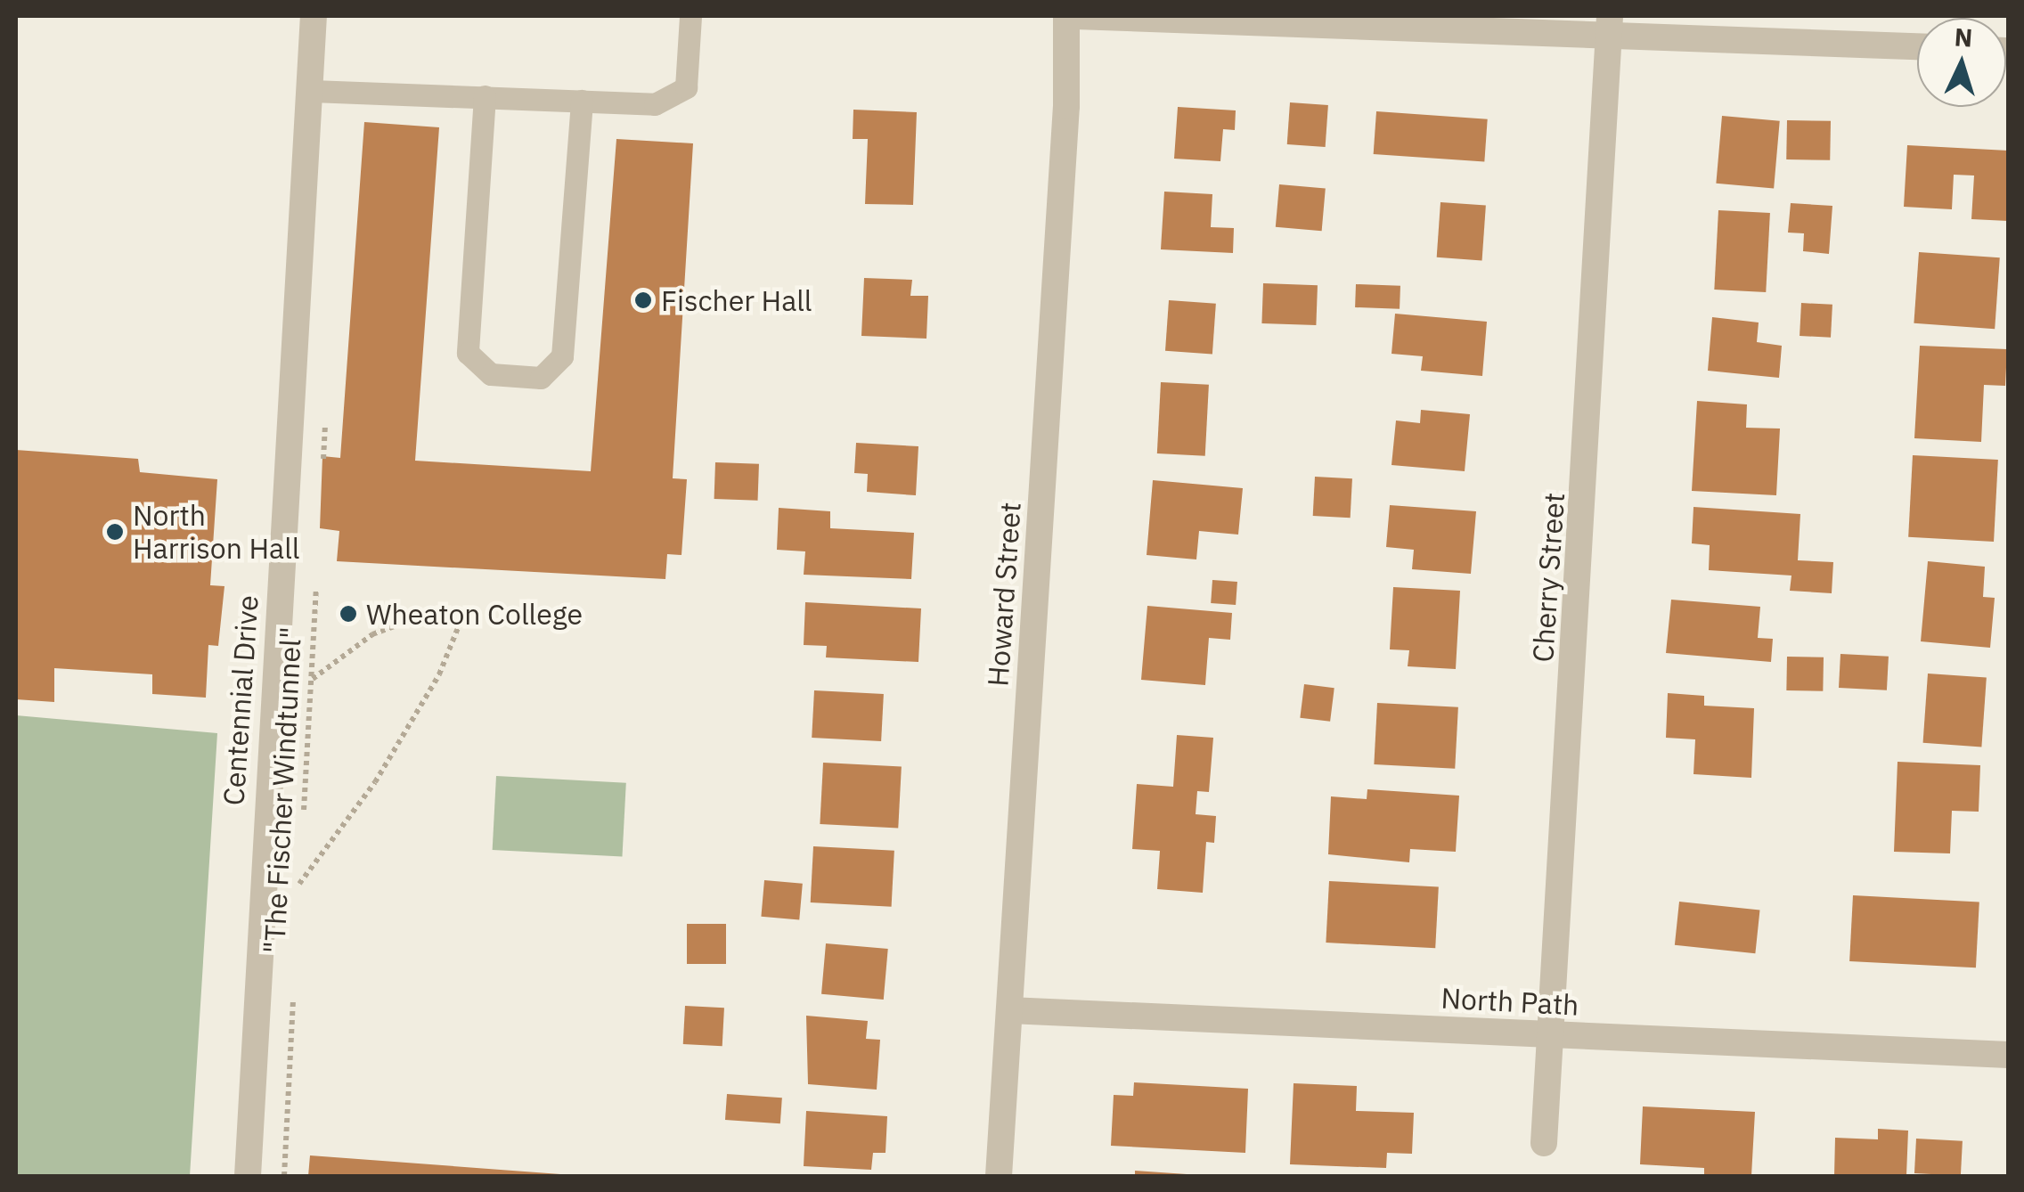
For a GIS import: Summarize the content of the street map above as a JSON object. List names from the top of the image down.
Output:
{
  "streets": {
    "street": [
      "Cherry Street",
      "Howard Street",
      "Centennial Drive",
      "North Path"
    ],
    "path": ["\"The Fischer Windtunnel\""]
  },
  "crossings": [
    ["Cherry Street", "North Path"],
    ["Howard Street", "North Path"]
  ],
  "places": ["Fischer Hall", "North Harrison Hall", "Wheaton College"],
  "north": "top"
}
